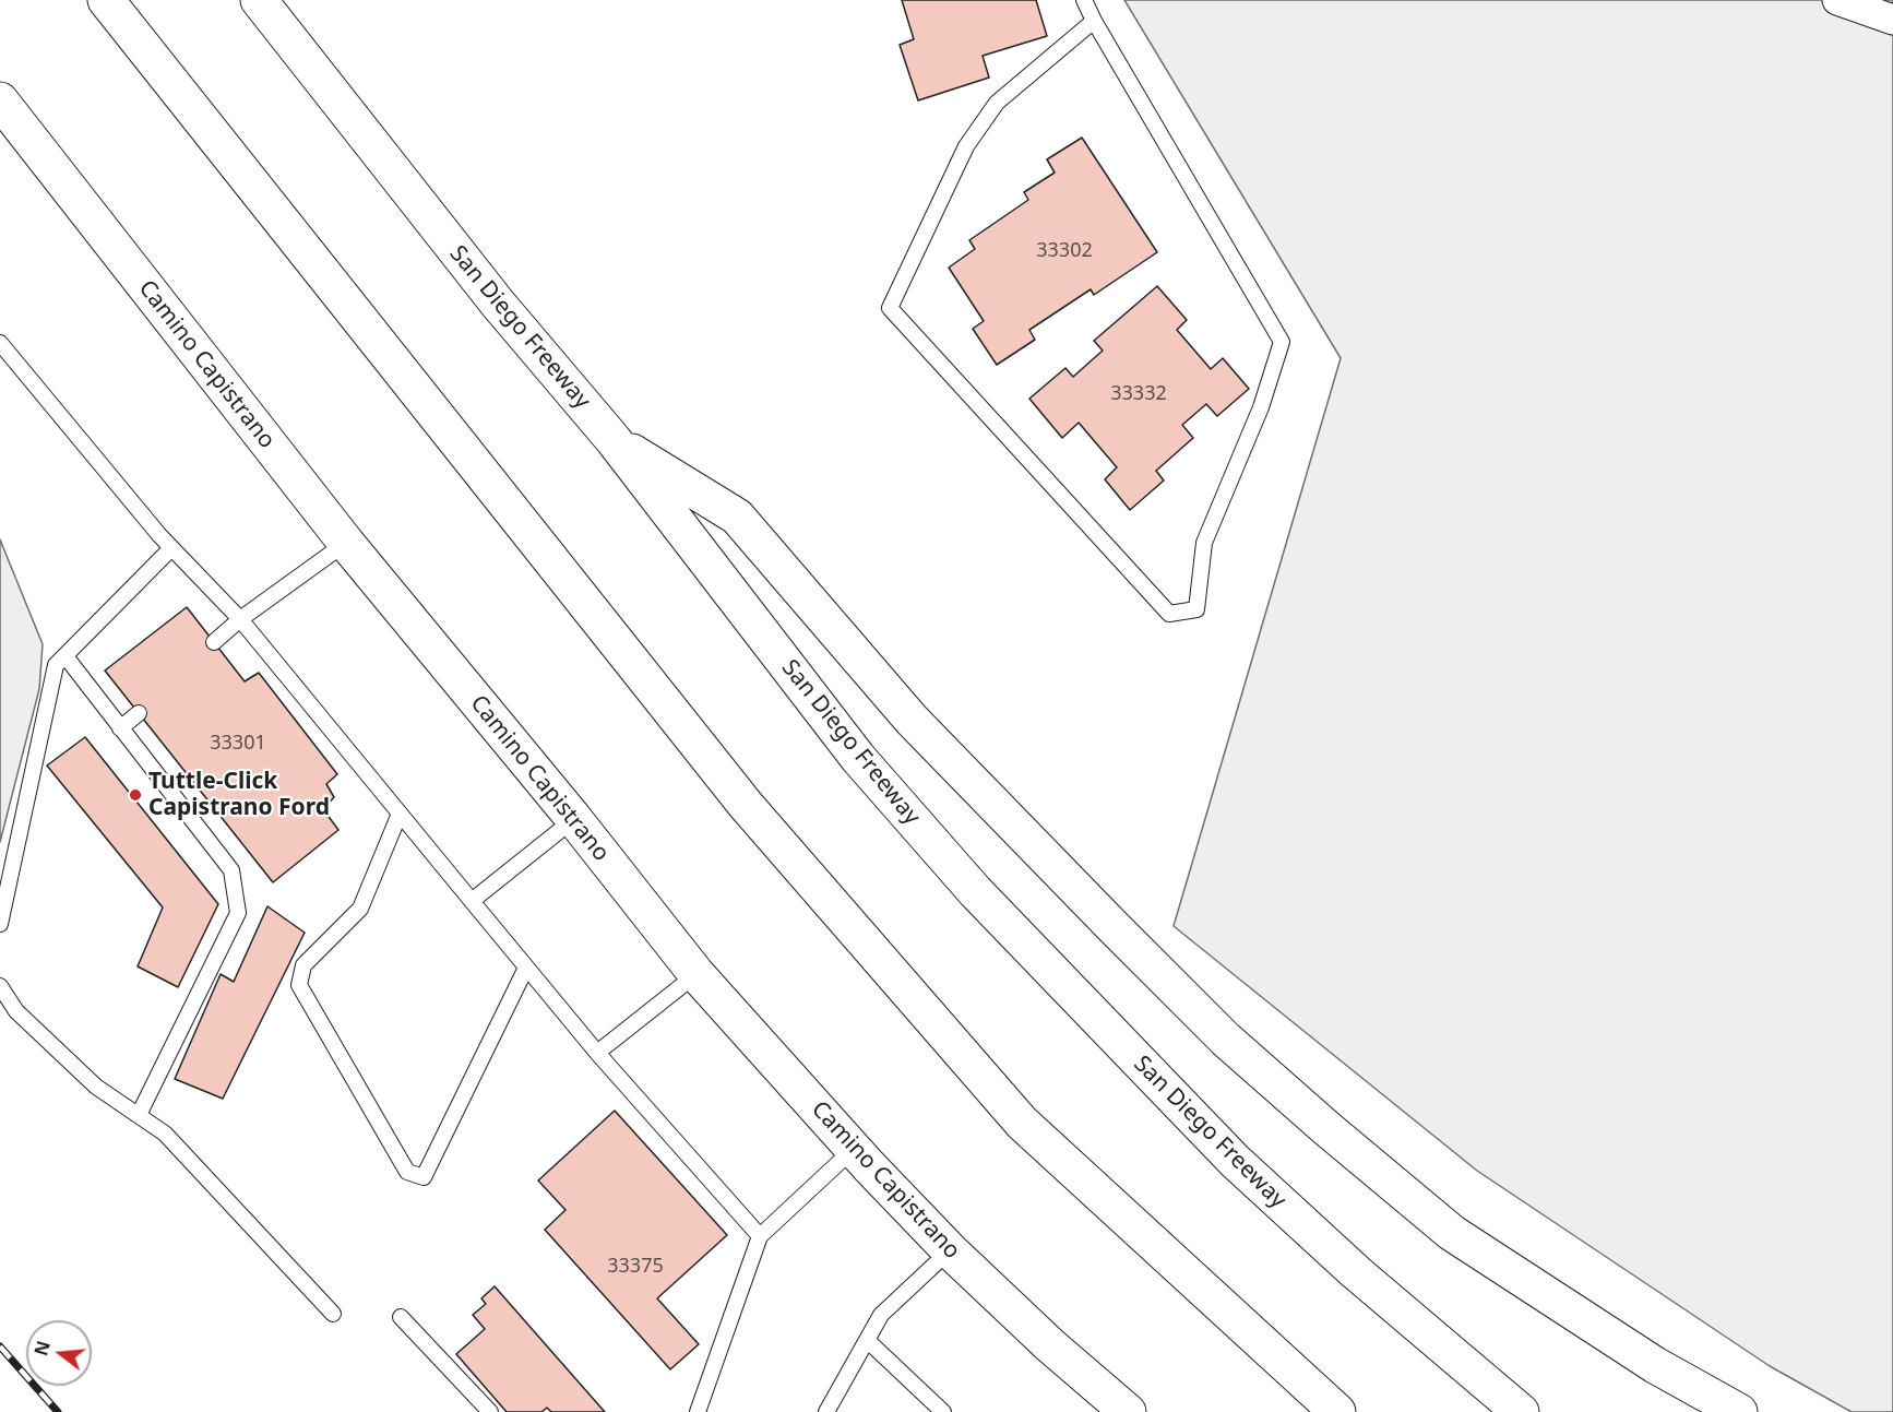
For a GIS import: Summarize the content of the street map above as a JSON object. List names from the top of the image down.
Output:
{
  "streets": {
    "main road": ["San Diego Freeway", "Camino Capistrano"]
  },
  "places": ["Tuttle-Click Capistrano Ford"],
  "house_numbers": [
    "33302",
    "33332",
    "33301",
    "33375"
  ],
  "north": "left"
}
